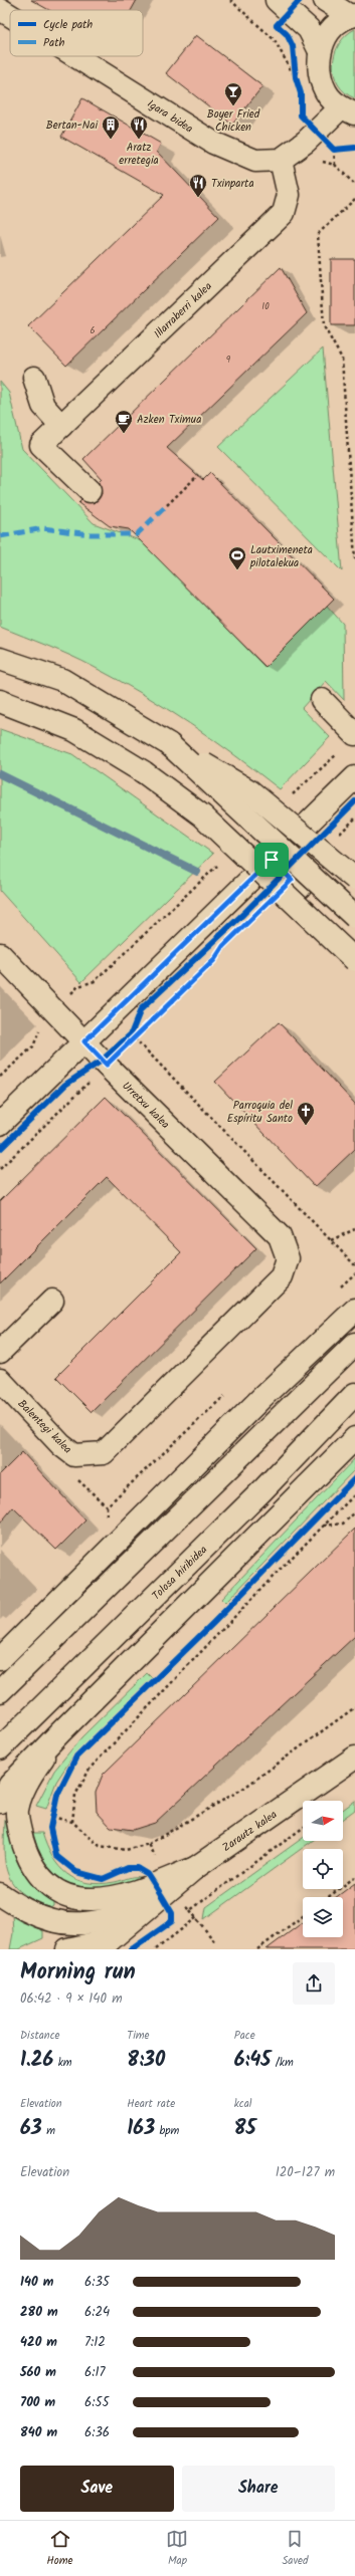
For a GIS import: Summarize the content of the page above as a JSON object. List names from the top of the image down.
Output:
{
  "streets": {
    "main road": [
      "Igara bidea",
      "Illarraberri kalea",
      "Urretxu kalea",
      "Balentegi kalea",
      "Tolosa hiribidea",
      "Zarautz kalea"
    ]
  },
  "crossings": [
    ["Igara bidea", "Illarraberri kalea"],
    ["Urretxu kalea", "Balentegi kalea"]
  ],
  "places": {
    "bar": ["Boyer Fried Chicken"],
    "building": ["Bertan-Nai"],
    "restaurant": ["Aratz erretegia", "Txinparta"],
    "cafe": ["Azken Tximua"],
    "sports": ["Lautximeneta pilotalekua"],
    "church": ["Parroquia del Espíritu Santo"]
  },
  "house_numbers": ["10", "6", "9"],
  "legend": ["Cycle path", "Path"],
  "north": "right",
  "page": {
    "heading": ["Morning run", "06:42 · 9 × 140 m"],
    "stats": [
      ["Distance", "1.26 km"],
      ["Time", "8:30"],
      ["Pace", "6:45 /km"],
      ["Elevation", "63 m"],
      ["Heart rate", "163 bpm"],
      ["kcal", "85"]
    ],
    "chart": ["Elevation", "120–127 m"],
    "list": [
      {
        "name": "140 m",
        "note": "6:35"
      },
      {
        "name": "280 m",
        "note": "6:24"
      },
      {
        "name": "420 m",
        "note": "7:12"
      },
      {
        "name": "560 m",
        "note": "6:17"
      },
      {
        "name": "700 m",
        "note": "6:55"
      },
      {
        "name": "840 m",
        "note": "6:36"
      }
    ],
    "buttons": ["Save", "Share"],
    "tabs": ["Home", "Map", "Saved"]
  }
}
